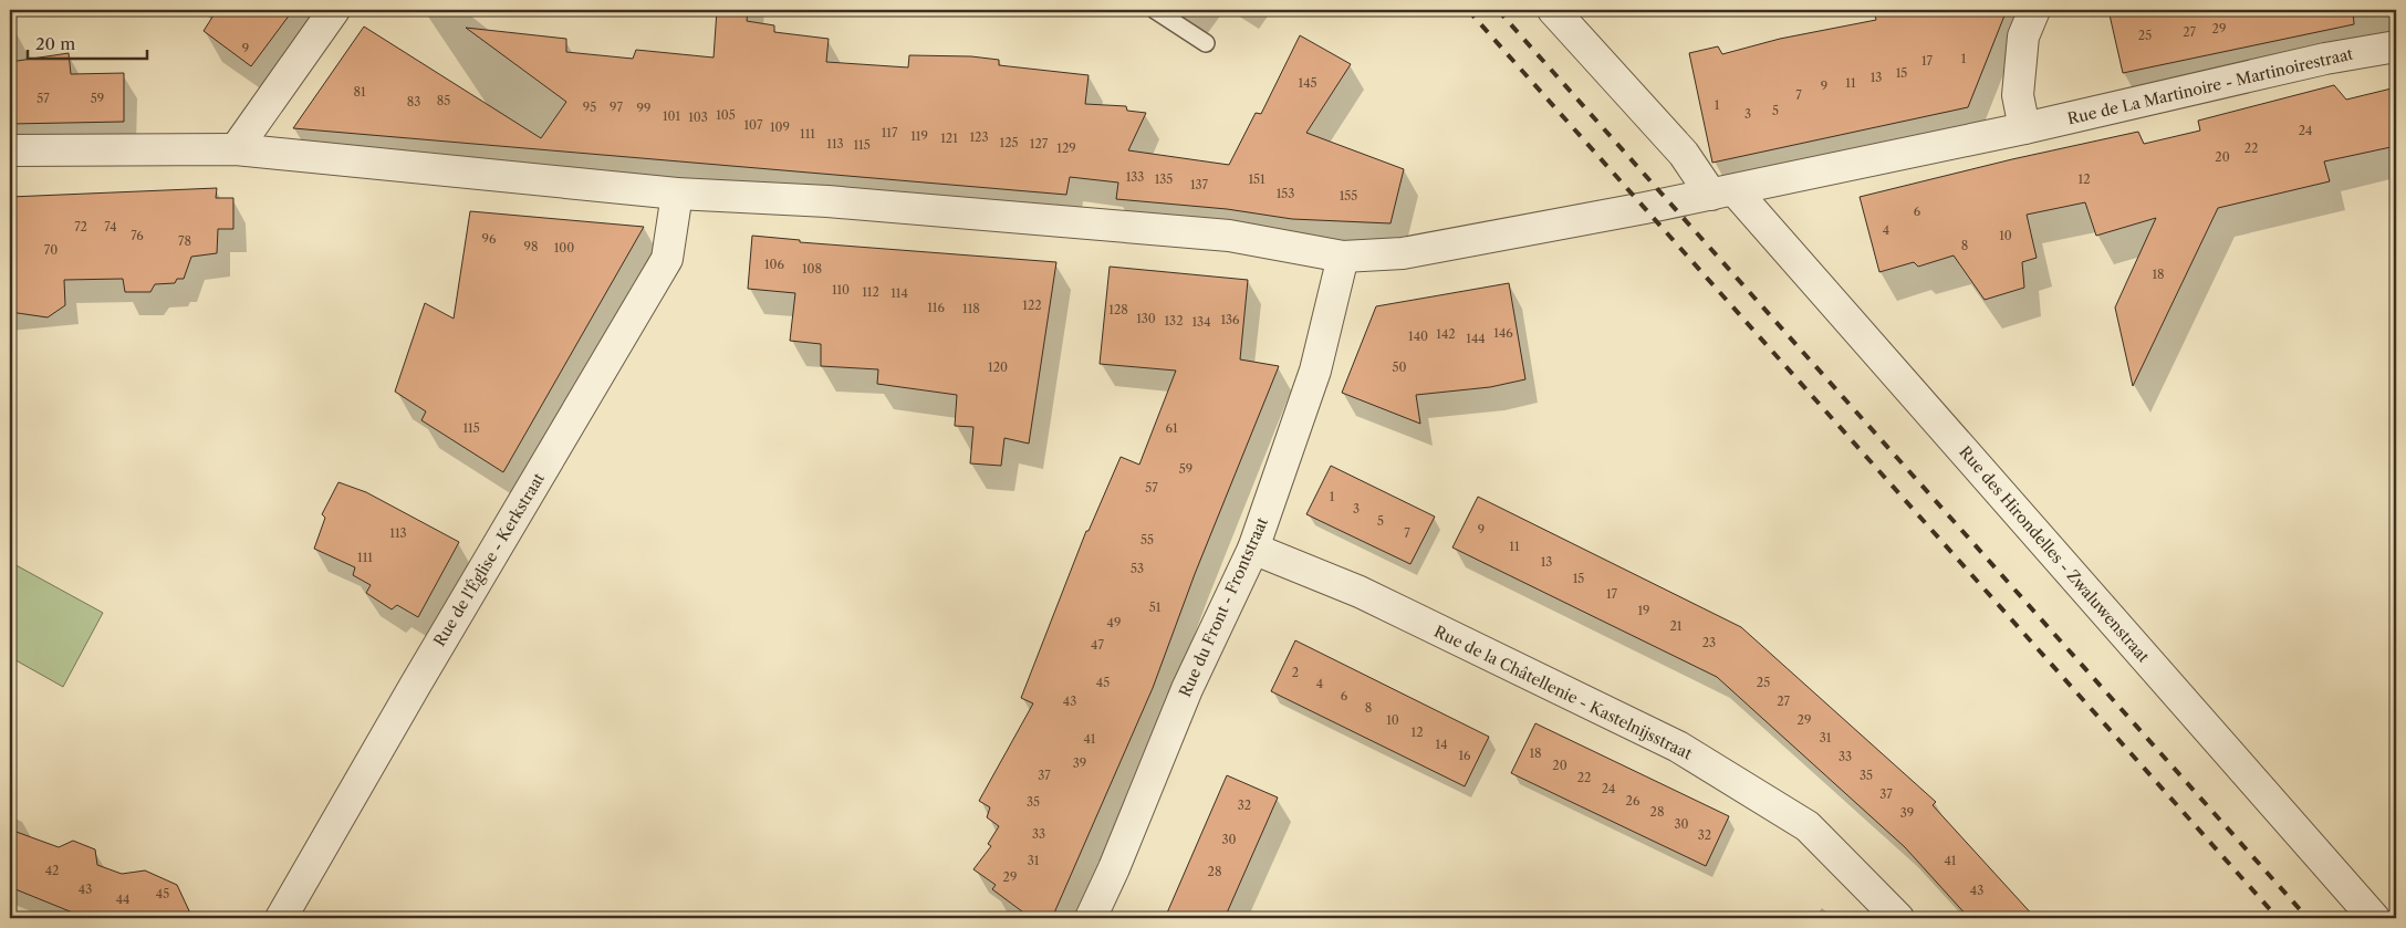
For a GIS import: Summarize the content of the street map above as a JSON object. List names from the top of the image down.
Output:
{
  "streets": {
    "street": [
      "Rue de La Martinoire - Martinoirestraat",
      "Rue des Hirondelles - Zwaluwenstraat",
      "Rue de l'Église - Kerkstraat",
      "Rue du Front - Frontstraat",
      "Rue de la Châtellenie - Kastelnijsstraat"
    ]
  },
  "crossings": [
    ["Rue de La Martinoire - Martinoirestraat", "Rue des Hirondelles - Zwaluwenstraat"],
    ["Rue de La Martinoire - Martinoirestraat", "Rue de l'Église - Kerkstraat"],
    ["Rue de La Martinoire - Martinoirestraat", "Rue du Front - Frontstraat"],
    ["Rue du Front - Frontstraat", "Rue de la Châtellenie - Kastelnijsstraat"]
  ],
  "house_numbers": [
    "29",
    "27",
    "25",
    "9",
    "1",
    "17",
    "15",
    "13",
    "145",
    "11",
    "9",
    "81",
    "7",
    "57",
    "59",
    "85",
    "83",
    "1",
    "95",
    "97",
    "99",
    "5",
    "3",
    "105",
    "101",
    "103",
    "107",
    "109",
    "24",
    "117",
    "111",
    "119",
    "123",
    "121",
    "125",
    "113",
    "127",
    "115",
    "129",
    "22",
    "20",
    "133",
    "135",
    "151",
    "12",
    "137",
    "153",
    "155",
    "6",
    "72",
    "74",
    "4",
    "76",
    "10",
    "96",
    "78",
    "8",
    "98",
    "100",
    "70",
    "106",
    "108",
    "18",
    "110",
    "112",
    "114",
    "122",
    "116",
    "118",
    "128",
    "130",
    "136",
    "132",
    "134",
    "146",
    "142",
    "140",
    "144",
    "120",
    "50",
    "115",
    "61",
    "59",
    "57",
    "1",
    "3",
    "5",
    "9",
    "113",
    "7",
    "55",
    "11",
    "111",
    "13",
    "53",
    "15",
    "17",
    "51",
    "19",
    "49",
    "21",
    "23",
    "47",
    "2",
    "45",
    "25",
    "4",
    "6",
    "43",
    "27",
    "8",
    "10",
    "29",
    "12",
    "31",
    "41",
    "14",
    "18",
    "16",
    "33",
    "39",
    "20",
    "37",
    "35",
    "22",
    "24",
    "37",
    "26",
    "35",
    "32",
    "28",
    "39",
    "30",
    "33",
    "32",
    "30",
    "31",
    "41",
    "42",
    "28",
    "29",
    "43",
    "43",
    "45",
    "44"
  ],
  "scale_bar": "20 m"
}
